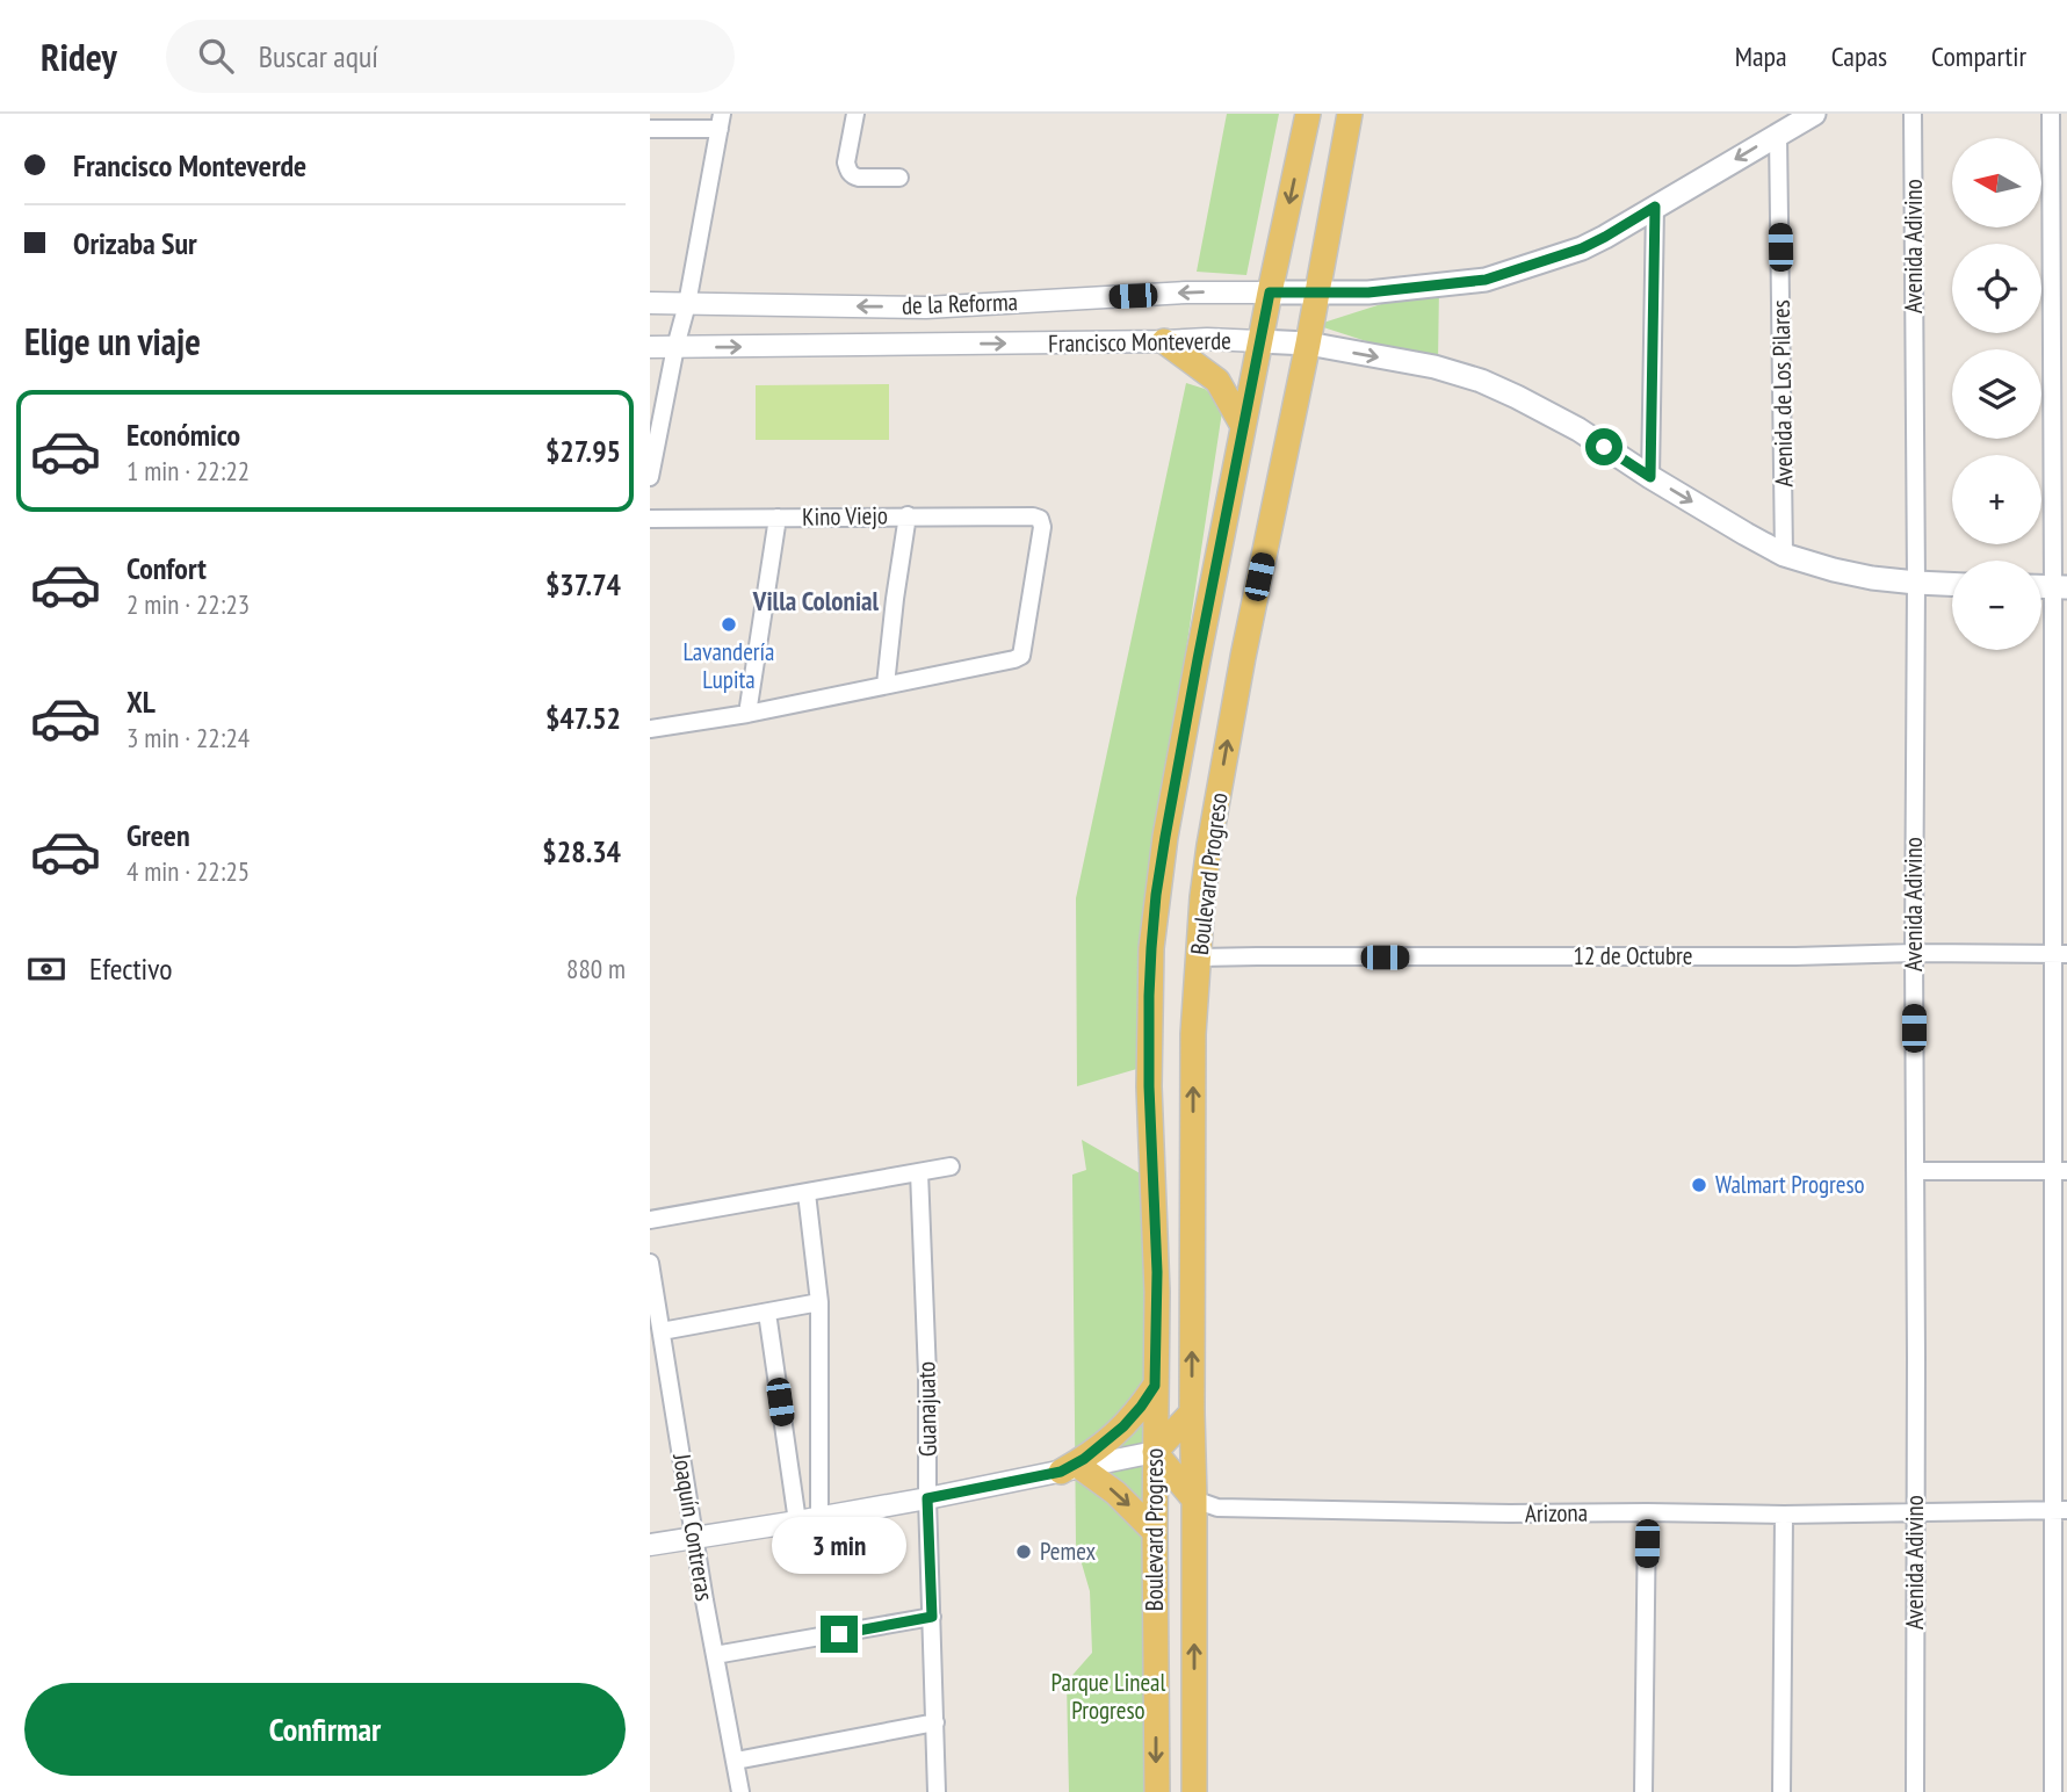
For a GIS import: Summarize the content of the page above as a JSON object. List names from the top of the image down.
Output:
{
  "streets": {
    "main road": ["Francisco Monteverde", "Boulevard Progreso"],
    "street": [
      "Avenida Adivino",
      "de la Reforma",
      "Avenida de Los Pilares",
      "Kino Viejo",
      "12 de Octubre",
      "Guanajuato",
      "Arizona",
      "Joaquín Contreras"
    ]
  },
  "crossings": [
    ["Avenida Adivino", "Francisco Monteverde"],
    ["Avenida Adivino", "12 de Octubre"],
    ["Avenida Adivino", "Arizona"],
    ["de la Reforma", "Boulevard Progreso"],
    ["Francisco Monteverde", "Avenida de Los Pilares"],
    ["Francisco Monteverde", "Boulevard Progreso"],
    ["Boulevard Progreso", "12 de Octubre"],
    ["Boulevard Progreso", "Arizona"]
  ],
  "one_way": ["de la Reforma", "Francisco Monteverde"],
  "districts": ["Villa Colonial"],
  "parks": ["Parque Lineal Progreso"],
  "places": ["Lavandería Lupita", "Walmart Progreso", "Pemex"],
  "north": "left",
  "page": {
    "header": "Ridey",
    "search": "Buscar aquí",
    "nav": ["Mapa", "Capas", "Compartir"],
    "banner": ["Francisco Monteverde", "Orizaba Sur"],
    "map_buttons": ["+", "−"],
    "heading": "Elige un viaje",
    "list": [
      {
        "name": "Económico",
        "note": "1 min · 22:22",
        "value": "$27.95"
      },
      {
        "name": "Confort",
        "note": "2 min · 22:23",
        "value": "$37.74"
      },
      {
        "name": "XL",
        "note": "3 min · 22:24",
        "value": "$47.52"
      },
      {
        "name": "Green",
        "note": "4 min · 22:25",
        "value": "$28.34"
      }
    ],
    "pay": ["Efectivo", "880 m"],
    "bubble": "3 min",
    "buttons": "Confirmar"
  }
}
